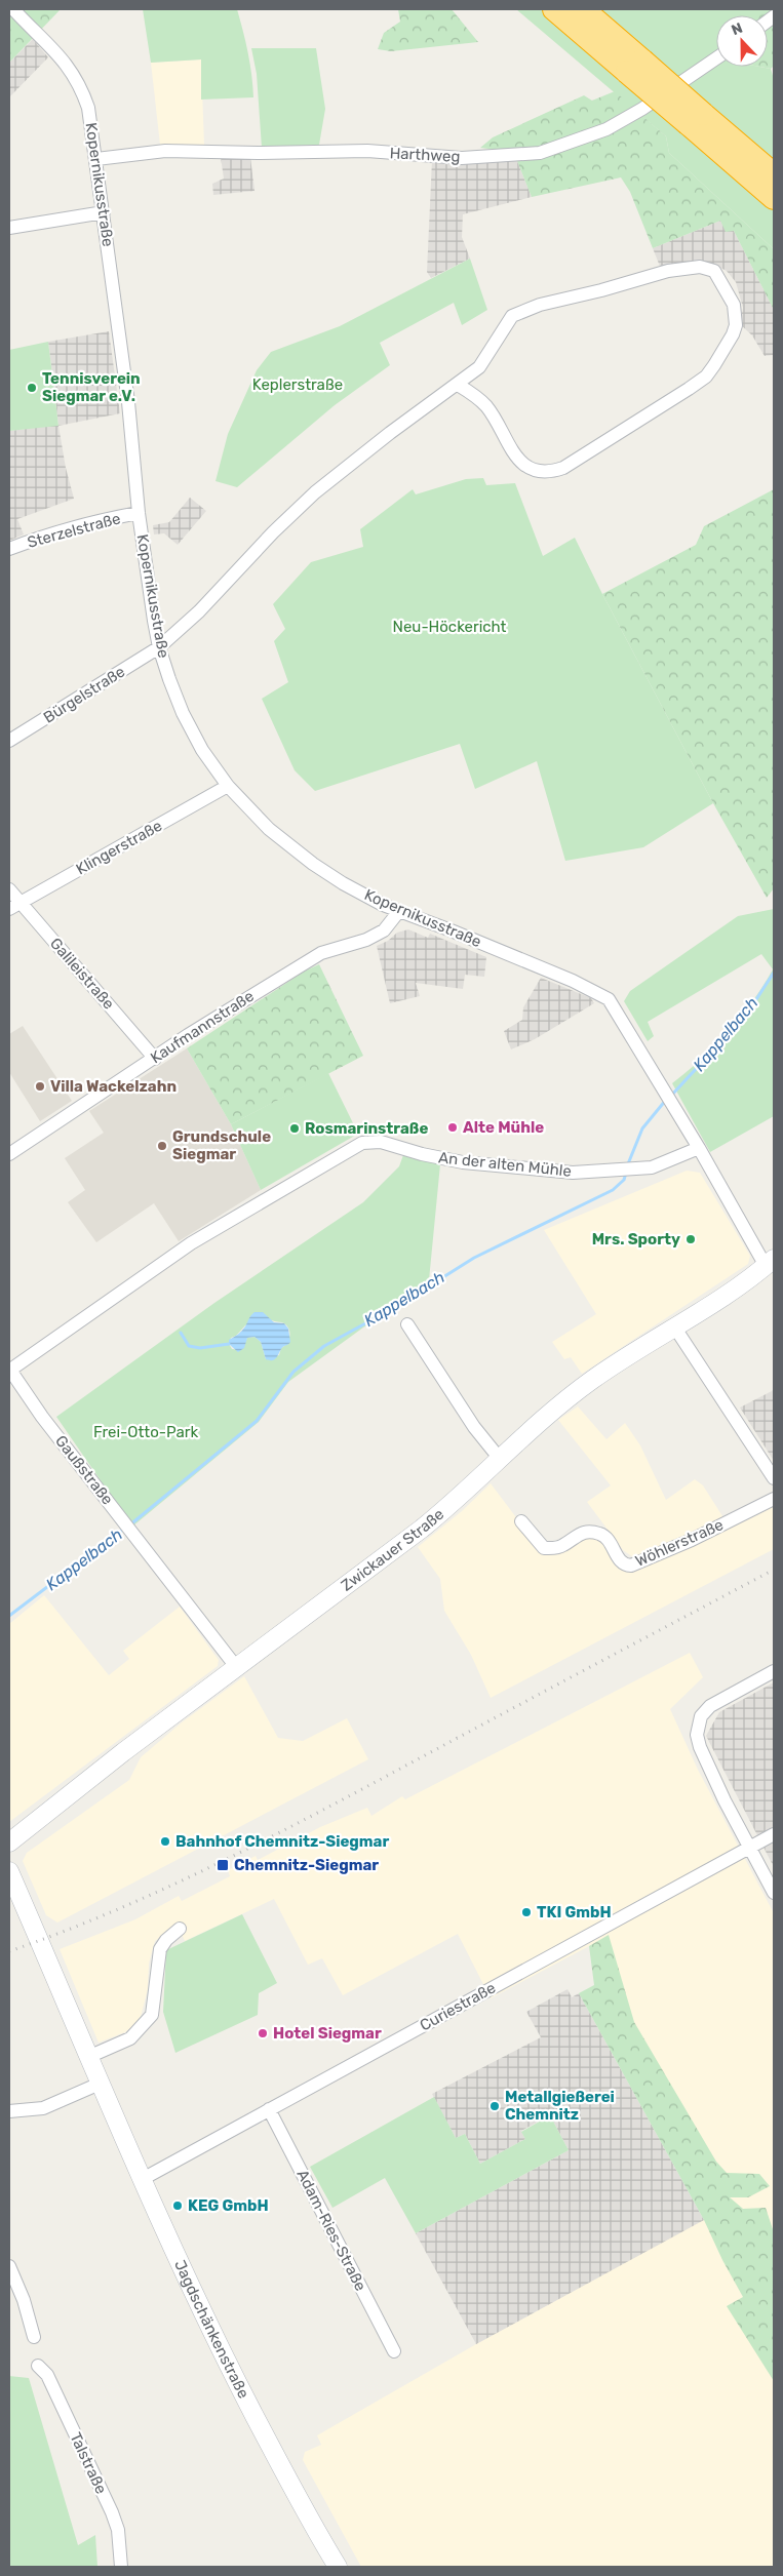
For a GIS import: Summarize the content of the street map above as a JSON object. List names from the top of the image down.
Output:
{
  "streets": {
    "main road": ["Zwickauer Straße", "Jagdschänkenstraße"],
    "street": [
      "Harthweg",
      "Kopernikusstraße",
      "Sterzelstraße",
      "Bürgelstraße",
      "Klingerstraße",
      "Galileistraße",
      "Kaufmannstraße",
      "An der alten Mühle",
      "Gaußstraße",
      "Wöhlerstraße",
      "Curiestraße",
      "Adam-Ries-Straße",
      "Talstraße"
    ]
  },
  "crossings": [
    ["Harthweg", "Kopernikusstraße"],
    ["Kopernikusstraße", "Sterzelstraße"],
    ["Kopernikusstraße", "Bürgelstraße"],
    ["Kopernikusstraße", "Klingerstraße"],
    ["Kopernikusstraße", "Kaufmannstraße"],
    ["Kopernikusstraße", "An der alten Mühle"],
    ["Kopernikusstraße", "Zwickauer Straße"],
    ["Klingerstraße", "Galileistraße"],
    ["Galileistraße", "Kaufmannstraße"],
    ["An der alten Mühle", "Gaußstraße"],
    ["Gaußstraße", "Zwickauer Straße"],
    ["Curiestraße", "Adam-Ries-Straße"],
    ["Curiestraße", "Jagdschänkenstraße"]
  ],
  "water": ["Kappelbach"],
  "parks": ["Keplerstraße", "Neu-Höckericht", "Frei-Otto-Park"],
  "places": {
    "other": [
      "Tennisverein Siegmar e.V.",
      "Villa Wackelzahn",
      "Alte Mühle",
      "Rosmarinstraße",
      "Grundschule Siegmar",
      "Mrs. Sporty",
      "Bahnhof Chemnitz-Siegmar",
      "TKI GmbH",
      "Hotel Siegmar",
      "Metallgießerei Chemnitz",
      "KEG GmbH"
    ],
    "transit": ["Chemnitz-Siegmar"]
  },
  "north": "top"
}
